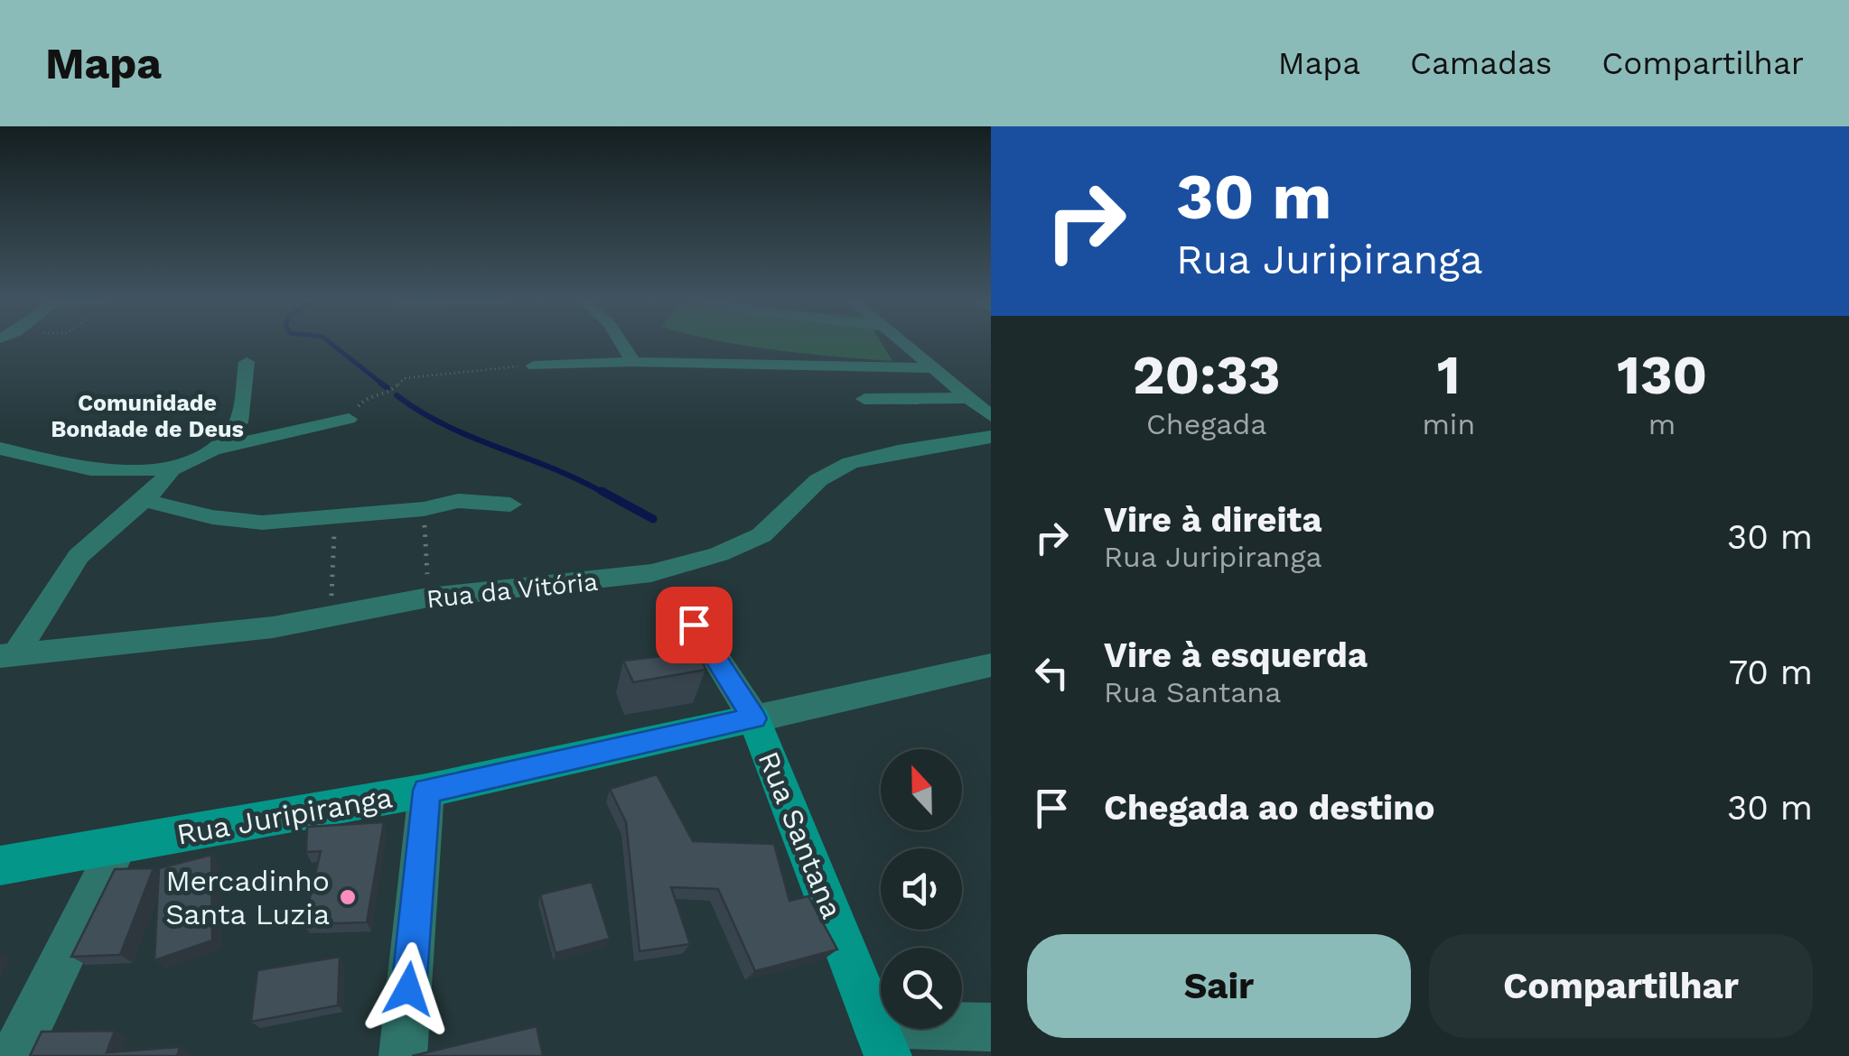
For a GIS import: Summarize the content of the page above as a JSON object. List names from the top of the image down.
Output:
{
  "streets": {
    "street": ["Rua da Vitória", "Rua Juripiranga", "Rua Santana"]
  },
  "crossings": [
    ["Rua Juripiranga", "Rua Santana"]
  ],
  "districts": ["Comunidade Bondade de Deus"],
  "places": ["Mercadinho Santa Luzia"],
  "north": "top",
  "page": {
    "header": "Mapa",
    "nav": ["Mapa", "Camadas", "Compartilhar"],
    "turn": ["30 m", "Rua Juripiranga"],
    "eta": [
      "20:33",
      "Chegada",
      "1",
      "min",
      "130",
      "m"
    ],
    "list": [
      {
        "name": "Vire à direita",
        "note": "Rua Juripiranga",
        "value": "30 m"
      },
      {
        "name": "Vire à esquerda",
        "note": "Rua Santana",
        "value": "70 m"
      },
      {
        "name": "Chegada ao destino",
        "value": "30 m"
      }
    ],
    "buttons": ["Sair", "Compartilhar"]
  }
}
